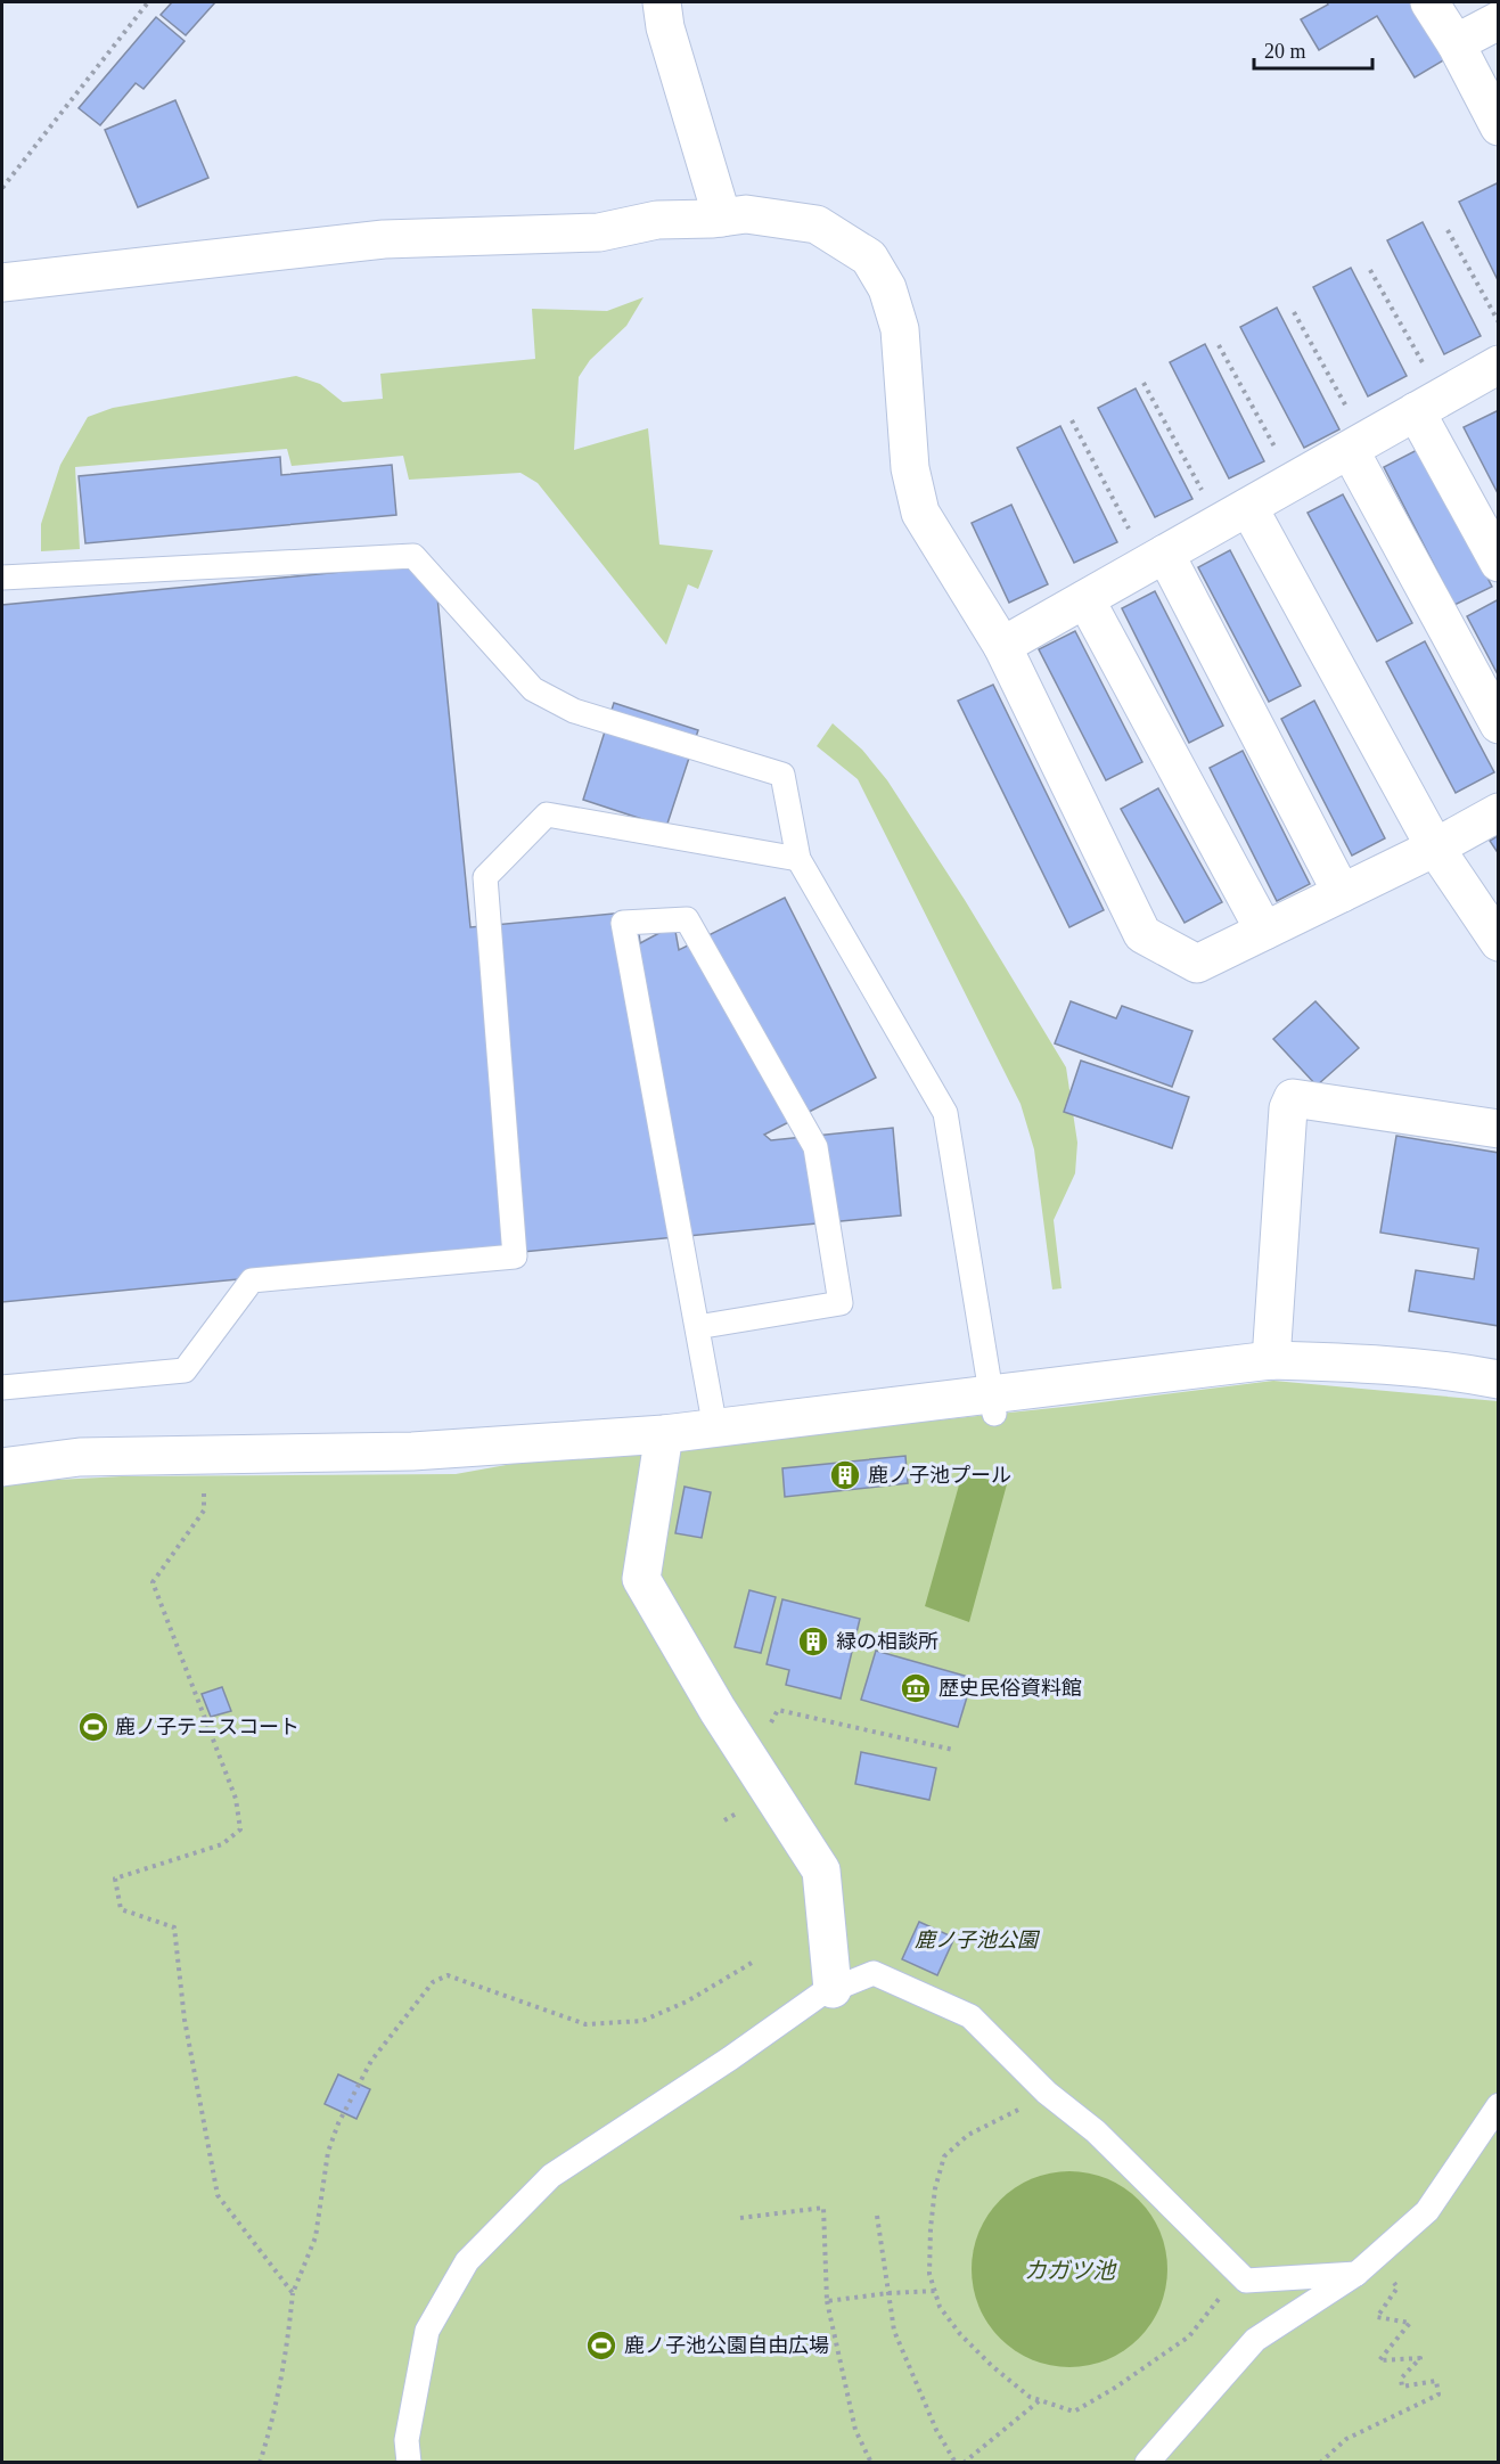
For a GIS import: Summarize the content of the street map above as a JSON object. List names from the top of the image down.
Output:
{
  "water": ["カガツ池"],
  "parks": ["鹿ノ子池公園"],
  "places": {
    "building": ["鹿ノ子池プール", "緑の相談所"],
    "museum": ["歴史民俗資料館"],
    "sports": ["鹿ノ子テニスコート", "鹿ノ子池公園自由広場"]
  },
  "scale_bar": "20 m"
}
